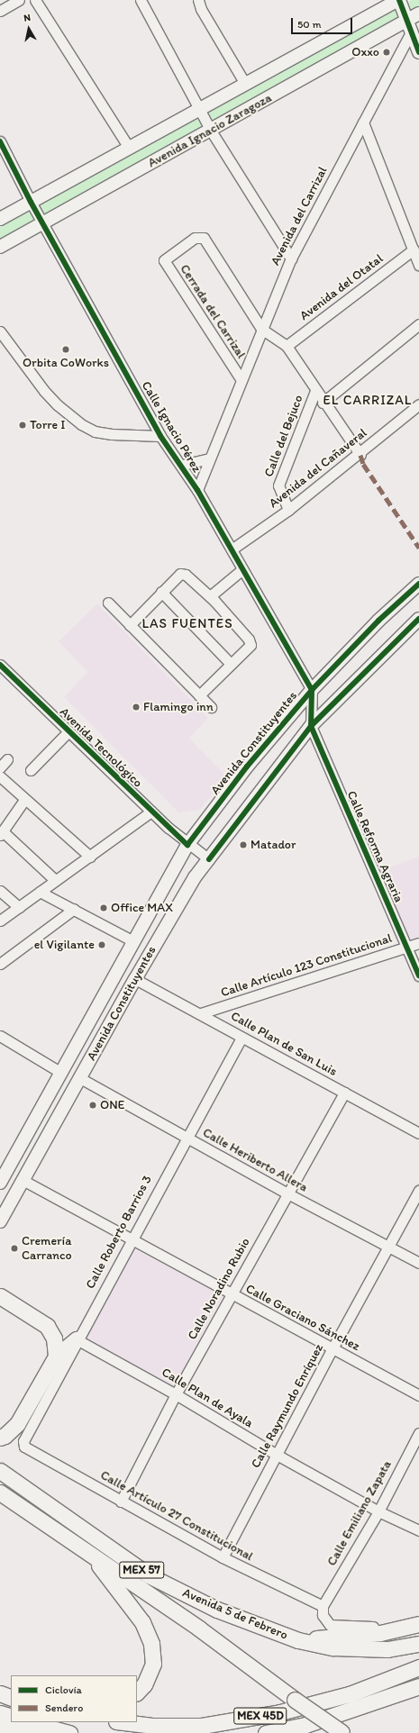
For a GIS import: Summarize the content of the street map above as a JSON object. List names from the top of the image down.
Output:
{
  "streets": {
    "highway": ["MEX 57", "Avenida 5 de Febrero", "MEX 45D"],
    "main road": ["Avenida Ignacio Zaragoza", "Avenida Constituyentes"],
    "street": [
      "Avenida del Carrizal",
      "Avenida del Otatal",
      "Cerrada del Carrizal",
      "Calle Ignacio Pérez",
      "Calle del Bejuco",
      "Avenida del Cañaveral",
      "Avenida Tecnológico",
      "Calle Reforma Agraria",
      "Calle Artículo 123 Constitucional",
      "Calle Plan de San Luis",
      "Calle Heriberto Allera",
      "Calle Roberto Barrios 3",
      "Calle Noradino Rubio",
      "Calle Graciano Sánchez",
      "Calle Plan de Ayala",
      "Calle Raymundo Enríquez",
      "Calle Emiliano Zapata",
      "Calle Artículo 27 Constitucional"
    ]
  },
  "crossings": [
    ["Avenida Ignacio Zaragoza", "Calle Ignacio Pérez"],
    ["Avenida del Carrizal", "Cerrada del Carrizal"],
    ["Avenida del Carrizal", "Calle Ignacio Pérez"],
    ["Calle Ignacio Pérez", "Avenida del Cañaveral"],
    ["Calle Ignacio Pérez", "Avenida Constituyentes"],
    ["Calle del Bejuco", "Avenida del Cañaveral"],
    ["Avenida Constituyentes", "Avenida Tecnológico"],
    ["Avenida Constituyentes", "Calle Reforma Agraria"],
    ["Avenida Constituyentes", "Calle Plan de San Luis"],
    ["Avenida Constituyentes", "Calle Heriberto Allera"],
    ["Avenida Constituyentes", "Calle Graciano Sánchez"],
    ["Calle Reforma Agraria", "Calle Artículo 123 Constitucional"],
    ["Calle Artículo 123 Constitucional", "Calle Plan de San Luis"],
    ["Calle Plan de San Luis", "Calle Roberto Barrios 3"],
    ["Calle Plan de San Luis", "Calle Noradino Rubio"],
    ["Calle Heriberto Allera", "Calle Roberto Barrios 3"],
    ["Calle Heriberto Allera", "Calle Noradino Rubio"],
    ["Calle Heriberto Allera", "Calle Raymundo Enríquez"],
    ["Calle Roberto Barrios 3", "Calle Graciano Sánchez"],
    ["Calle Roberto Barrios 3", "Calle Plan de Ayala"],
    ["Calle Roberto Barrios 3", "Calle Artículo 27 Constitucional"],
    ["Calle Noradino Rubio", "Calle Graciano Sánchez"],
    ["Calle Noradino Rubio", "Calle Plan de Ayala"],
    ["Calle Noradino Rubio", "Calle Artículo 27 Constitucional"],
    ["Calle Graciano Sánchez", "Calle Raymundo Enríquez"],
    ["Calle Plan de Ayala", "Calle Raymundo Enríquez"],
    ["Calle Plan de Ayala", "Calle Emiliano Zapata"],
    ["Calle Raymundo Enríquez", "Calle Artículo 27 Constitucional"],
    ["Calle Emiliano Zapata", "Calle Artículo 27 Constitucional"]
  ],
  "districts": ["EL CARRIZAL", "LAS FUENTES"],
  "places": [
    "Oxxo",
    "Orbita CoWorks",
    "Torre I",
    "Flamingo inn",
    "Matador",
    "Office MAX",
    "el Vigilante",
    "ONE",
    "Cremería Carranco"
  ],
  "legend": ["Ciclovía", "Sendero"],
  "scale_bar": "50 m",
  "north": "top"
}
